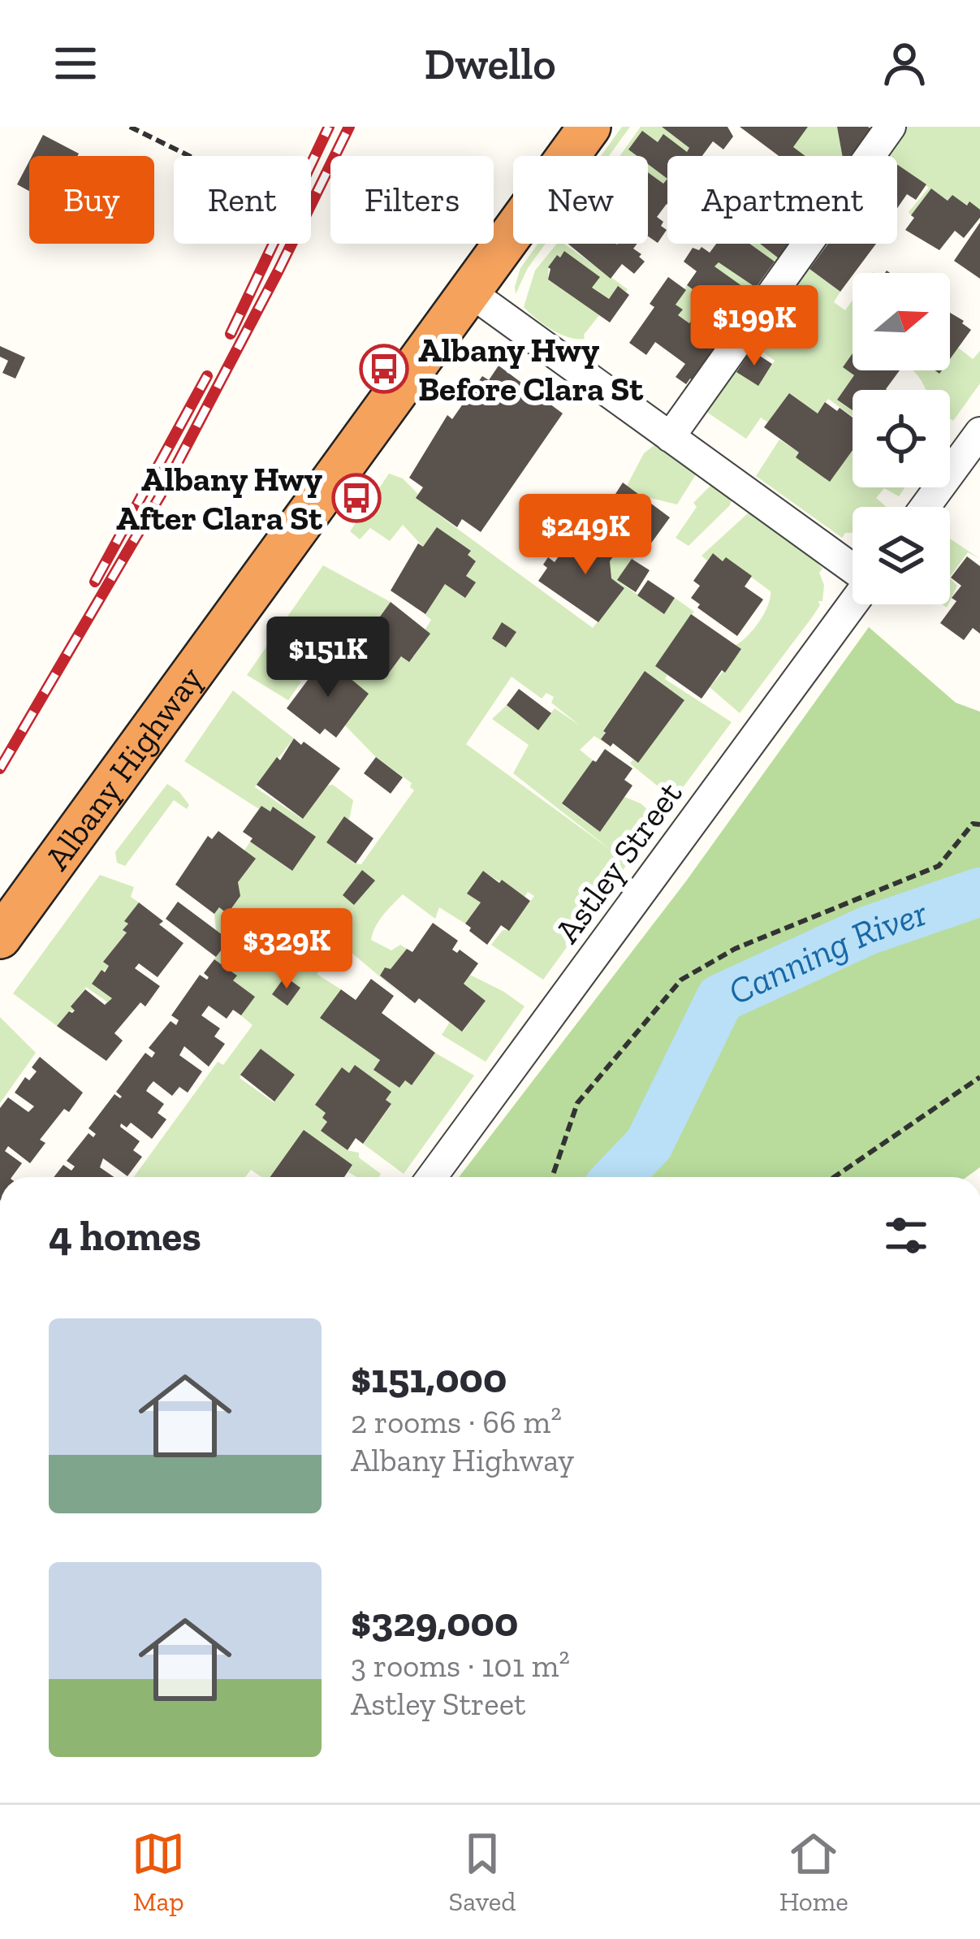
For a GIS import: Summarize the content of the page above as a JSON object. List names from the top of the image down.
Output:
{
  "streets": {
    "highway": ["Albany Highway"],
    "street": ["Astley Street"]
  },
  "water": ["Canning River"],
  "places": {
    "bus stop": ["Albany Hwy Before Clara St", "Albany Hwy After Clara St"]
  },
  "north": "right",
  "page": {
    "header": "Dwello",
    "chip": [
      "Buy",
      "Rent",
      "Filters",
      "New",
      "Apartment"
    ],
    "price": [
      "$199K",
      "$249K",
      "$151K",
      "$329K"
    ],
    "heading": "4 homes",
    "list": [
      {
        "name": "$151,000",
        "note": "2 rooms · 66 m² · Albany Highway"
      },
      {
        "name": "$329,000",
        "note": "3 rooms · 101 m² · Astley Street"
      }
    ],
    "tabs": ["Map", "Saved", "Home"]
  }
}
